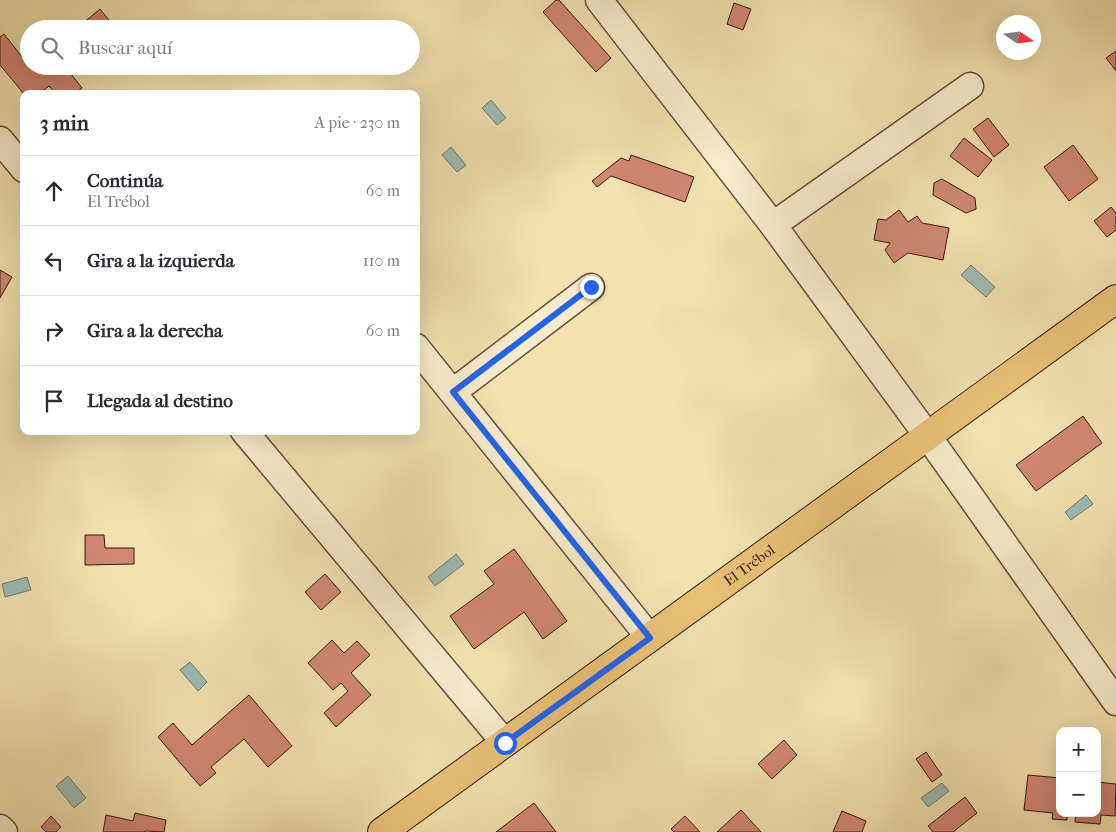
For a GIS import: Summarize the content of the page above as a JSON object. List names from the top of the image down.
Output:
{
  "streets": {
    "main road": ["El Trébol"]
  },
  "north": "right",
  "page": {
    "search": "Buscar aquí",
    "heading": ["3 min", "A pie · 230 m"],
    "list": [
      ["Continúa", "El Trébol", "60 m"],
      ["Gira a la izquierda", "110 m"],
      ["Gira a la derecha", "60 m"],
      "Llegada al destino"
    ],
    "map_buttons": ["+", "−"]
  }
}
